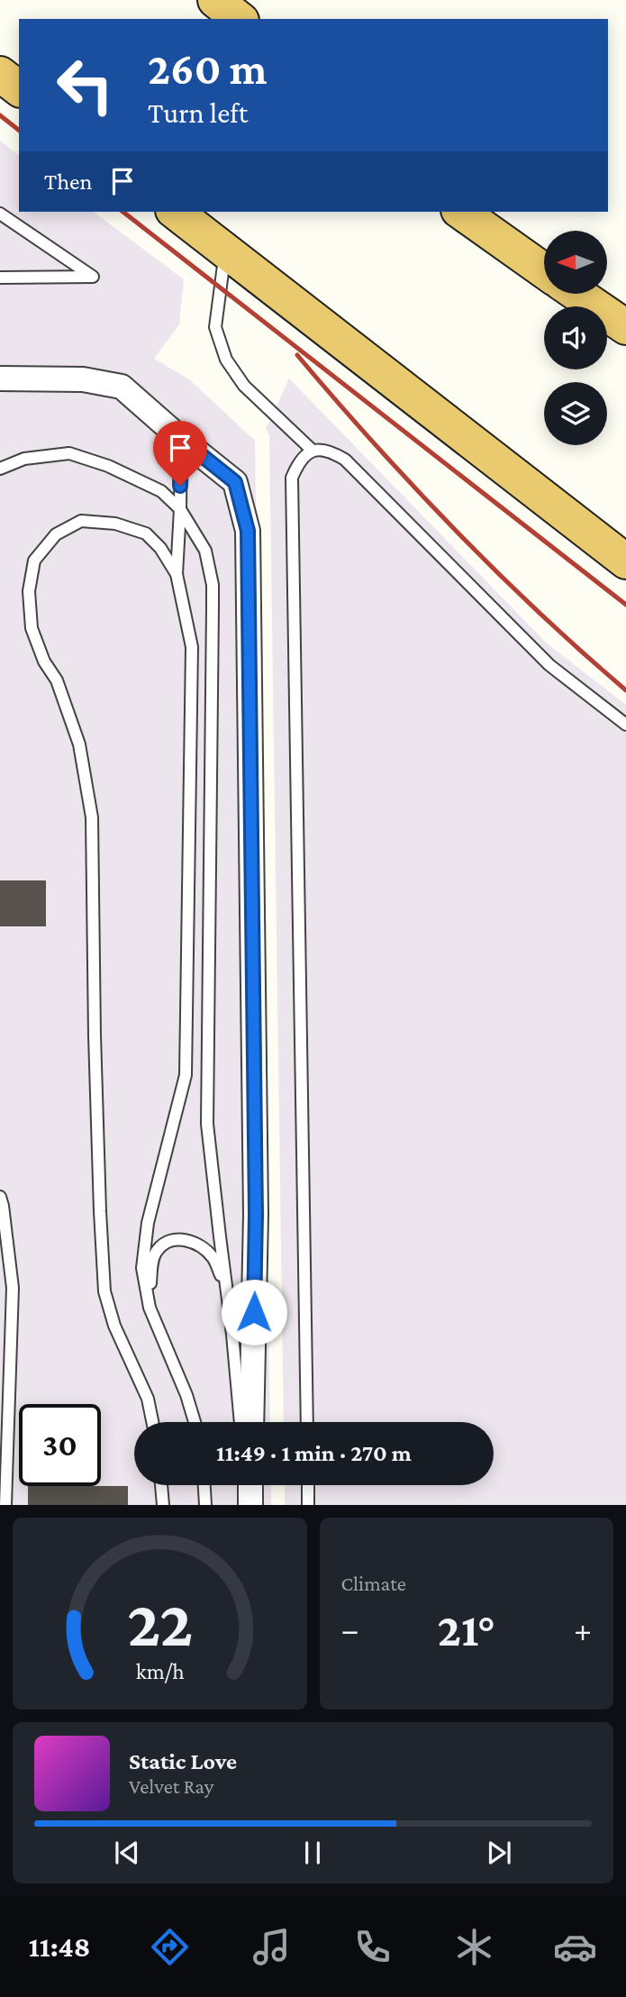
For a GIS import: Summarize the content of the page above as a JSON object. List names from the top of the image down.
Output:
{
  "north": "left",
  "page": {
    "turn": ["260 m", "Turn left"],
    "then": "Then",
    "limit": "30",
    "trip": "11:49 · 1 min · 270 m",
    "tile": "Climate",
    "heat": ["−", "21°", "+"],
    "song": ["Static Love", "Velvet Ray"],
    "tabs": "11:48",
    "gauge": ["22", "km/h"]
  }
}
